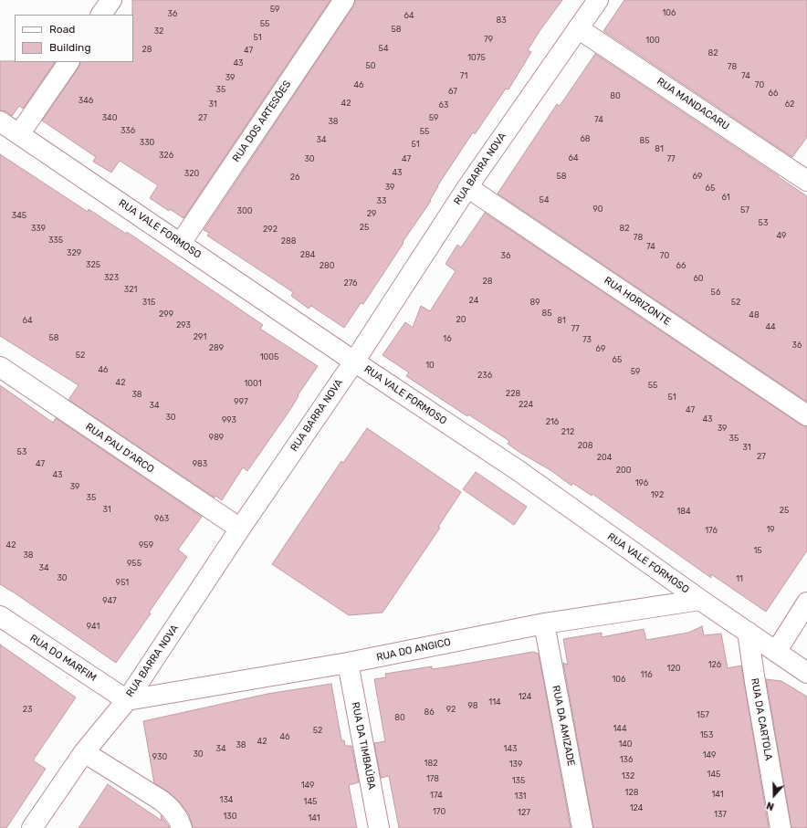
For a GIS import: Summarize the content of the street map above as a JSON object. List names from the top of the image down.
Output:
{
  "streets": {
    "street": [
      "RUA MANDACARU",
      "RUA DOS ARTESÕES",
      "RUA BARRA NOVA",
      "RUA VALE FORMOSO",
      "RUA HORIZONTE",
      "RUA PAU D'ARCO",
      "RUA DO ANGICO",
      "RUA DO MARFIM",
      "RUA DA CARTOLA",
      "RUA DA AMIZADE",
      "RUA DA TIMBAÚBA"
    ]
  },
  "crossings": [
    ["RUA MANDACARU", "RUA BARRA NOVA"],
    ["RUA DOS ARTESÕES", "RUA VALE FORMOSO"],
    ["RUA BARRA NOVA", "RUA VALE FORMOSO"],
    ["RUA BARRA NOVA", "RUA HORIZONTE"],
    ["RUA BARRA NOVA", "RUA PAU D'ARCO"],
    ["RUA BARRA NOVA", "RUA DO ANGICO"],
    ["RUA BARRA NOVA", "RUA DO MARFIM"],
    ["RUA VALE FORMOSO", "RUA DO ANGICO"],
    ["RUA VALE FORMOSO", "RUA DA CARTOLA"],
    ["RUA DO ANGICO", "RUA DO MARFIM"],
    ["RUA DO ANGICO", "RUA DA AMIZADE"],
    ["RUA DO ANGICO", "RUA DA TIMBAÚBA"]
  ],
  "house_numbers": [
    "59",
    "106",
    "36",
    "64",
    "83",
    "55",
    "58",
    "32",
    "51",
    "79",
    "100",
    "54",
    "28",
    "47",
    "82",
    "1075",
    "43",
    "50",
    "78",
    "71",
    "74",
    "39",
    "46",
    "70",
    "35",
    "67",
    "66",
    "80",
    "346",
    "42",
    "31",
    "62",
    "63",
    "340",
    "27",
    "59",
    "74",
    "38",
    "336",
    "55",
    "68",
    "34",
    "85",
    "330",
    "51",
    "81",
    "326",
    "64",
    "30",
    "47",
    "77",
    "43",
    "320",
    "58",
    "69",
    "26",
    "39",
    "65",
    "61",
    "54",
    "33",
    "90",
    "57",
    "300",
    "29",
    "345",
    "53",
    "25",
    "339",
    "82",
    "292",
    "49",
    "78",
    "335",
    "288",
    "74",
    "329",
    "284",
    "36",
    "70",
    "325",
    "280",
    "66",
    "323",
    "60",
    "28",
    "276",
    "321",
    "56",
    "24",
    "315",
    "89",
    "52",
    "85",
    "299",
    "48",
    "20",
    "64",
    "81",
    "293",
    "44",
    "77",
    "291",
    "58",
    "16",
    "73",
    "36",
    "289",
    "69",
    "52",
    "1005",
    "65",
    "10",
    "46",
    "59",
    "236",
    "42",
    "1001",
    "55",
    "228",
    "38",
    "51",
    "997",
    "224",
    "34",
    "47",
    "30",
    "43",
    "993",
    "216",
    "39",
    "212",
    "989",
    "35",
    "208",
    "31",
    "53",
    "27",
    "204",
    "47",
    "983",
    "200",
    "43",
    "196",
    "39",
    "192",
    "35",
    "31",
    "25",
    "184",
    "963",
    "19",
    "176",
    "42",
    "959",
    "15",
    "38",
    "955",
    "34",
    "30",
    "11",
    "951",
    "947",
    "941",
    "126",
    "120",
    "116",
    "106",
    "124",
    "114",
    "98",
    "23",
    "92",
    "86",
    "157",
    "80",
    "144",
    "52",
    "153",
    "46",
    "42",
    "140",
    "38",
    "34",
    "143",
    "30",
    "149",
    "930",
    "136",
    "182",
    "139",
    "145",
    "132",
    "178",
    "135",
    "149",
    "128",
    "141",
    "174",
    "131",
    "134",
    "145",
    "124",
    "170",
    "127",
    "137",
    "130",
    "141"
  ],
  "legend": ["Road", "Building"],
  "north": "bottom"
}
